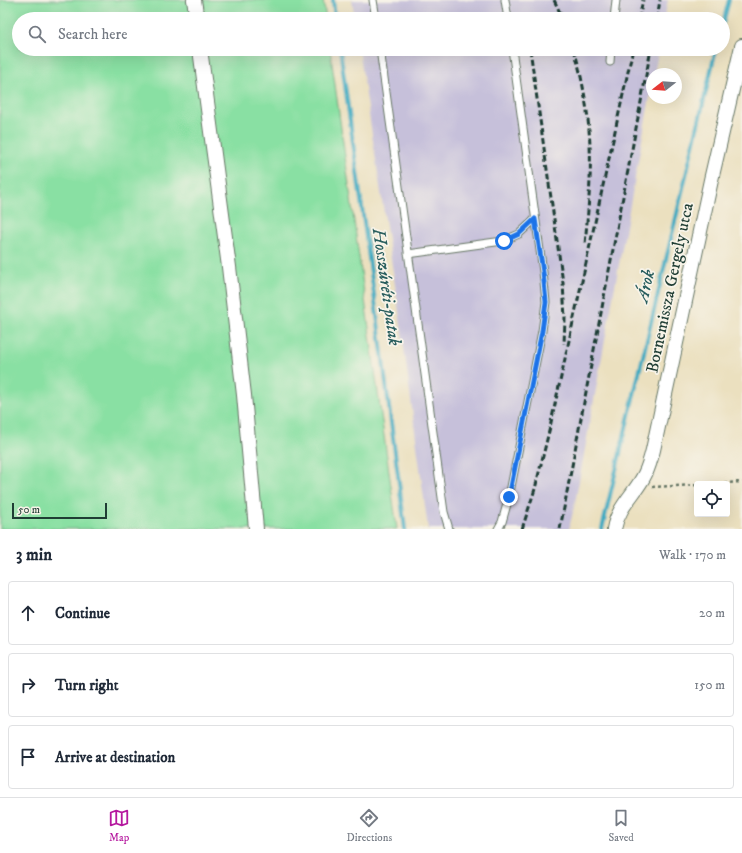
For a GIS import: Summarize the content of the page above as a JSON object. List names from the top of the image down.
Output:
{
  "streets": {
    "street": ["Bornemissza Gergely utca"]
  },
  "water": ["Árok", "Hosszúréti-patak"],
  "scale_bar": "50 m",
  "north": "left",
  "page": {
    "search": "Search here",
    "scale": "50 m",
    "heading": ["3 min", "Walk · 170 m"],
    "list": [
      ["Continue", "20 m"],
      ["Turn right", "150 m"],
      "Arrive at destination"
    ],
    "nav": ["Map", "Directions", "Saved"]
  }
}
